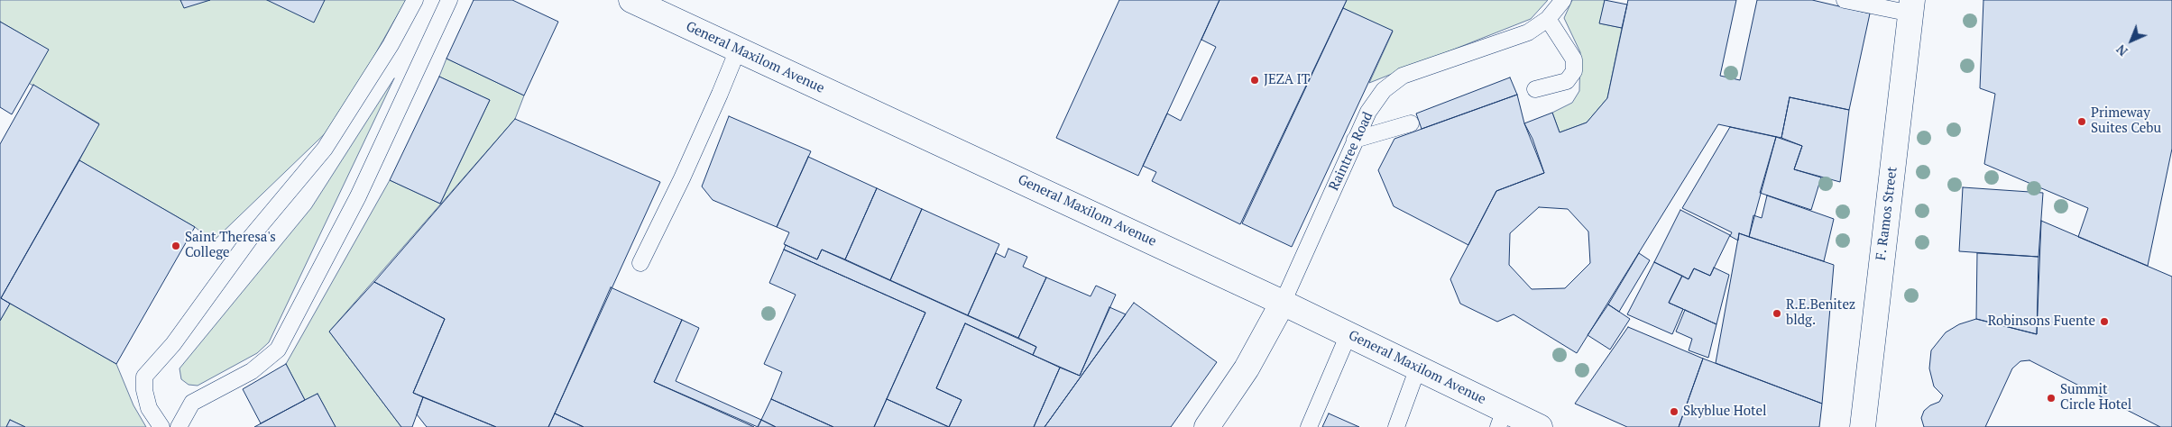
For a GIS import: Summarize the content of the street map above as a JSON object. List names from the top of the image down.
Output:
{
  "streets": {
    "main road": ["General Maxilom Avenue", "F. Ramos Street"],
    "lane": ["Raintree Road"]
  },
  "crossings": [
    ["General Maxilom Avenue", "Raintree Road"]
  ],
  "places": [
    "JEZA IT",
    "Primeway Suites Cebu",
    "Saint Theresa's College",
    "R.E.Benitez bldg.",
    "Robinsons Fuente",
    "Summit Circle Hotel",
    "Skyblue Hotel"
  ],
  "north": "bottom left"
}
